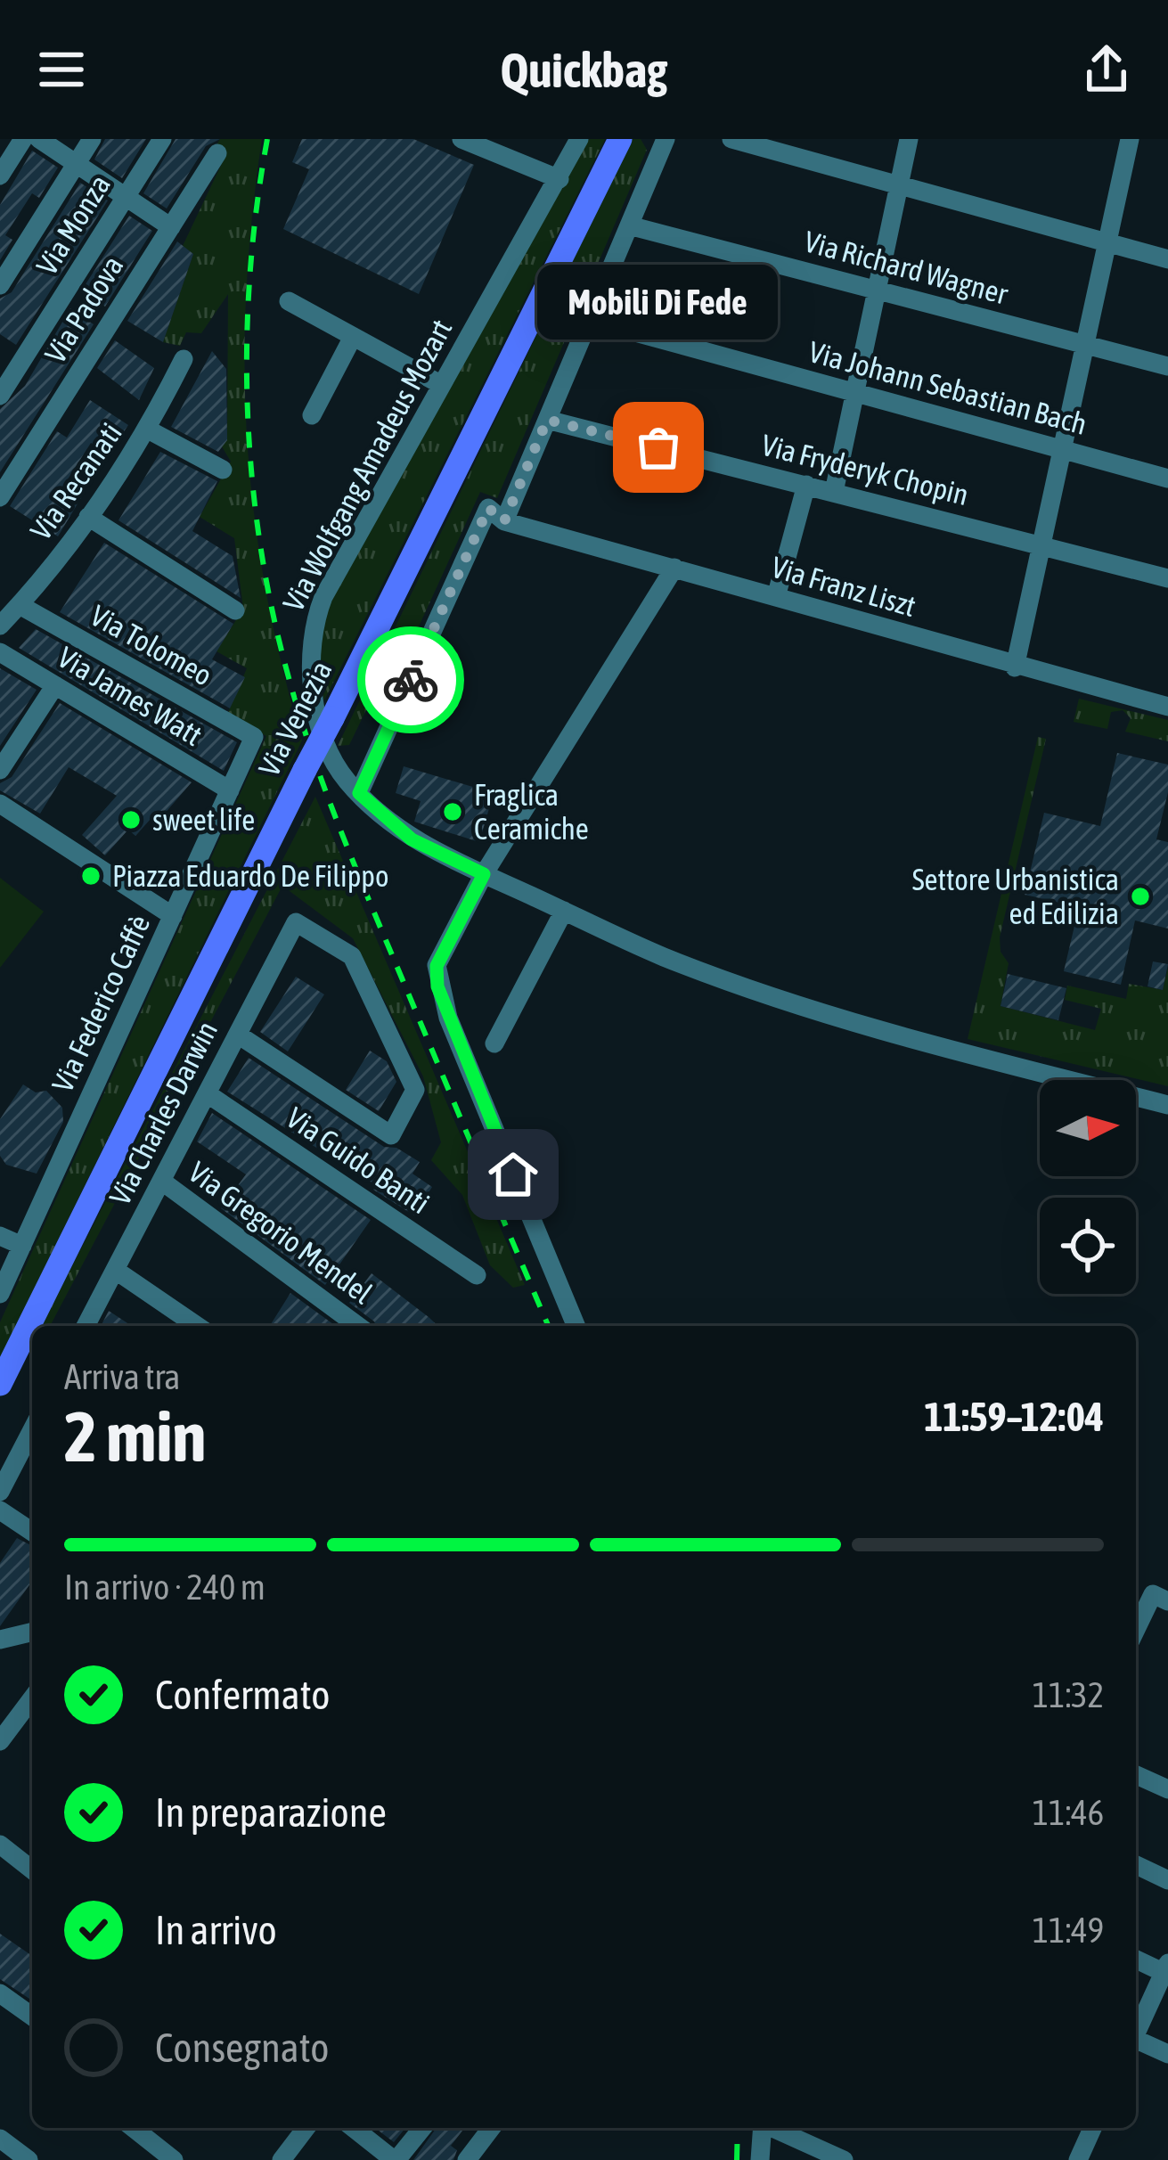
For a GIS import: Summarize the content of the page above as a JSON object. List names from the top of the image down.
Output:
{
  "streets": {
    "main road": ["Via Venezia"],
    "street": [
      "Via Monza",
      "Via Richard Wagner",
      "Via Padova",
      "Via Johann Sebastian Bach",
      "Via Wolfgang Amadeus Mozart",
      "Via Fryderyk Chopin",
      "Via Recanati",
      "Via Franz Liszt",
      "Via Tolomeo",
      "Via James Watt",
      "Via Federico Caffè",
      "Via Charles Darwin",
      "Via Guido Banti",
      "Via Gregorio Mendel"
    ]
  },
  "crossings": [
    ["Via Recanati", "Via Tolomeo"],
    ["Via Tolomeo", "Via Federico Caffè"],
    ["Via James Watt", "Via Federico Caffè"],
    ["Via Charles Darwin", "Via Guido Banti"],
    ["Via Charles Darwin", "Via Gregorio Mendel"]
  ],
  "places": [
    "Mobili Di Fede",
    "Fraglica Ceramiche",
    "sweet life",
    "Piazza Eduardo De Filippo",
    "Settore Urbanistica ed Edilizia"
  ],
  "north": "right",
  "page": {
    "header": "Quickbag",
    "bubble": "Mobili Di Fede",
    "heading": ["2 min", "Arriva tra", "11:59–12:04"],
    "bar": "In arrivo · 240 m",
    "list": [
      ["Confermato", "11:32"],
      ["In preparazione", "11:46"],
      ["In arrivo", "11:49"],
      "Consegnato"
    ]
  }
}
